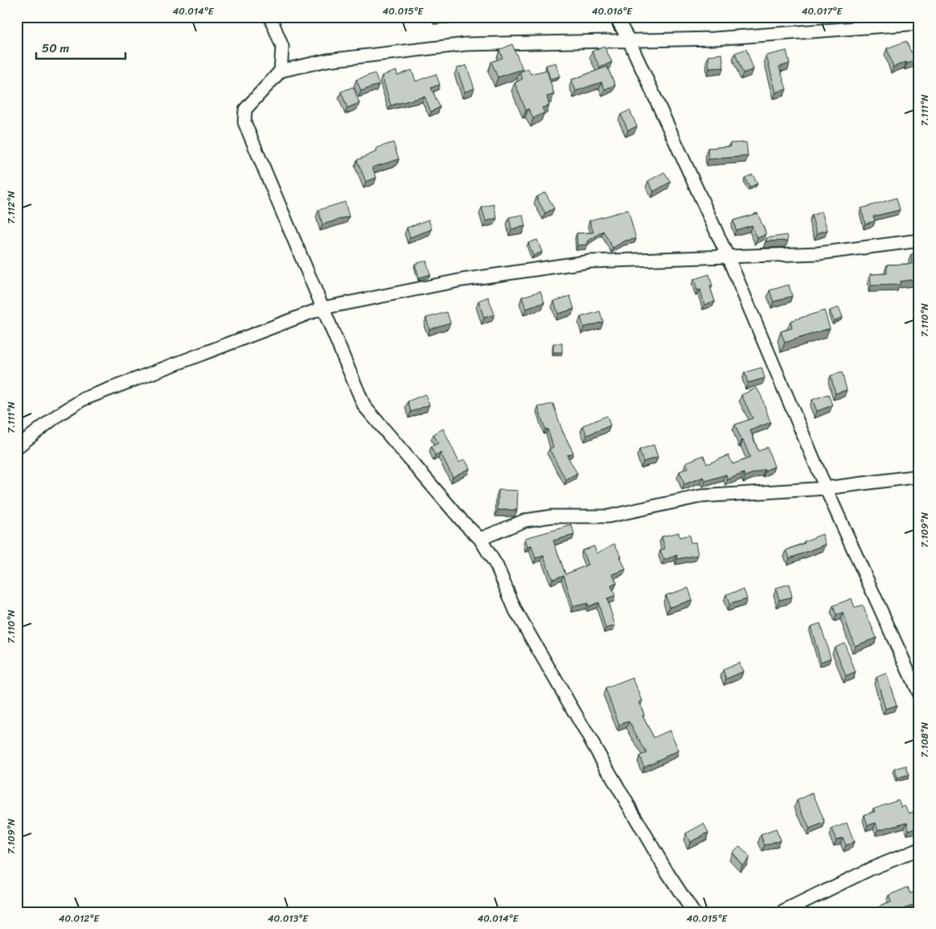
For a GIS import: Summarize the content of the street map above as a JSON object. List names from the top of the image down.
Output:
{
  "scale_bar": "50 m",
  "coordinates": [
    "40.014°E",
    "40.015°E",
    "40.016°E",
    "40.017°E",
    "7.111°N",
    "7.112°N",
    "7.110°N",
    "7.109°N",
    "7.108°N",
    "40.012°E",
    "40.013°E"
  ]
}
